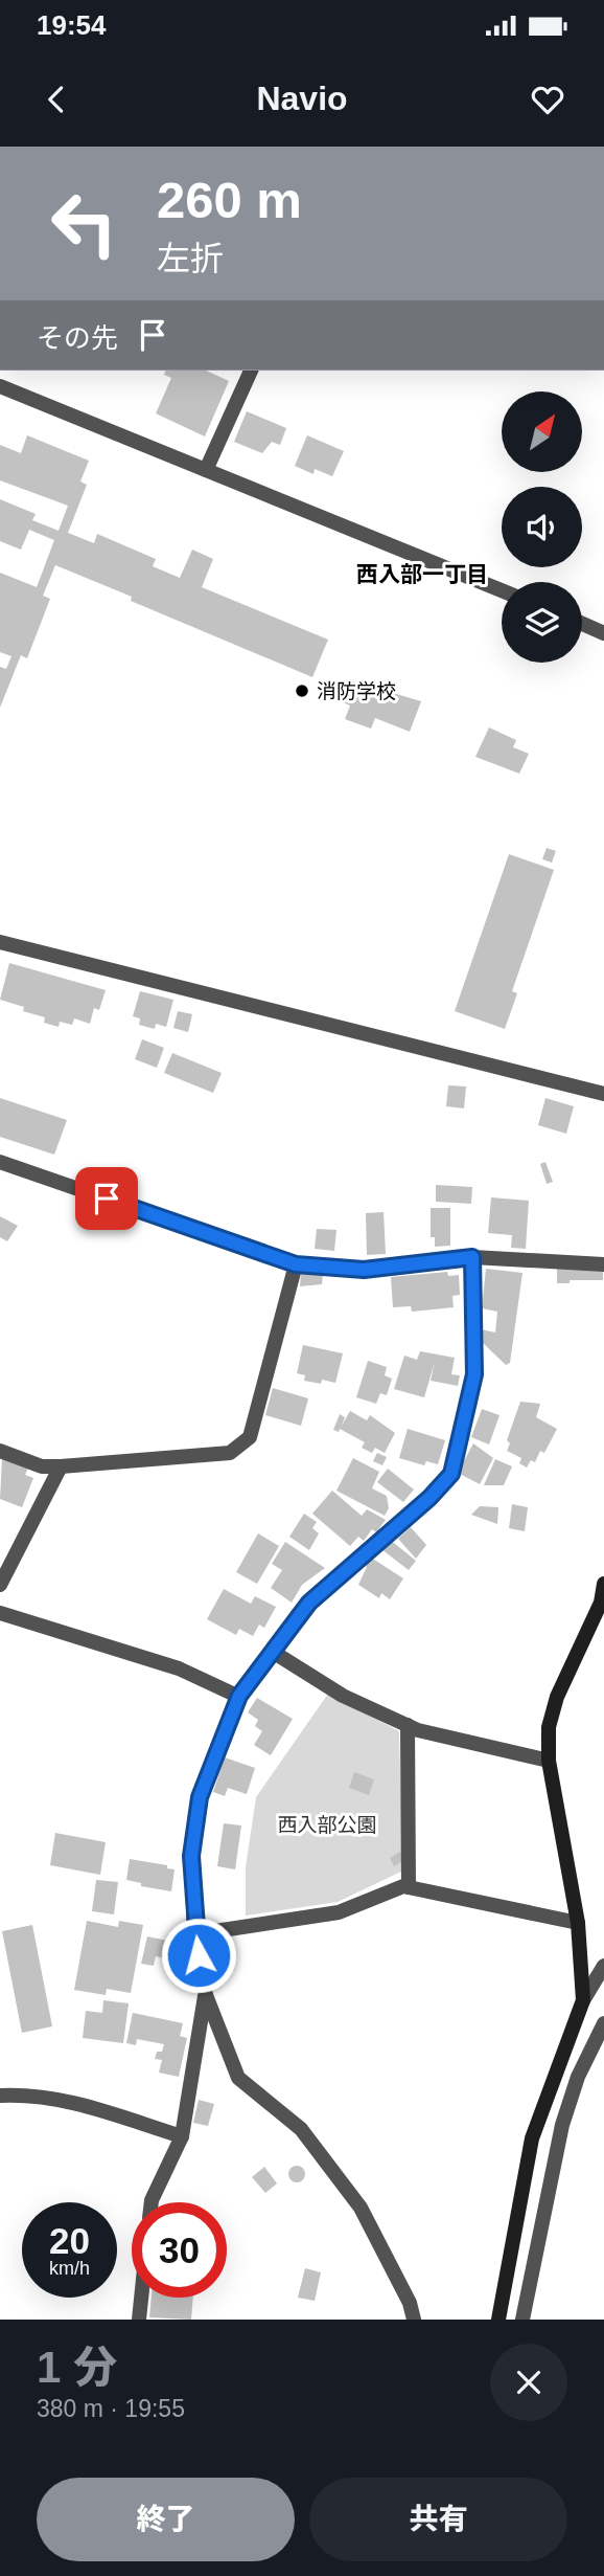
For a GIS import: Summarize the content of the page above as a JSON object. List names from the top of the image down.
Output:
{
  "districts": ["西入部一丁目"],
  "parks": ["西入部公園"],
  "places": ["消防学校"],
  "north": "top right",
  "page": {
    "status": "19:54",
    "header": "Navio",
    "turn": ["260 m", "左折"],
    "then": "その先",
    "speed": "20 km/h",
    "limit": "30",
    "heading": ["1 分", "380 m · 19:55"],
    "buttons": ["終了", "共有"]
  }
}
